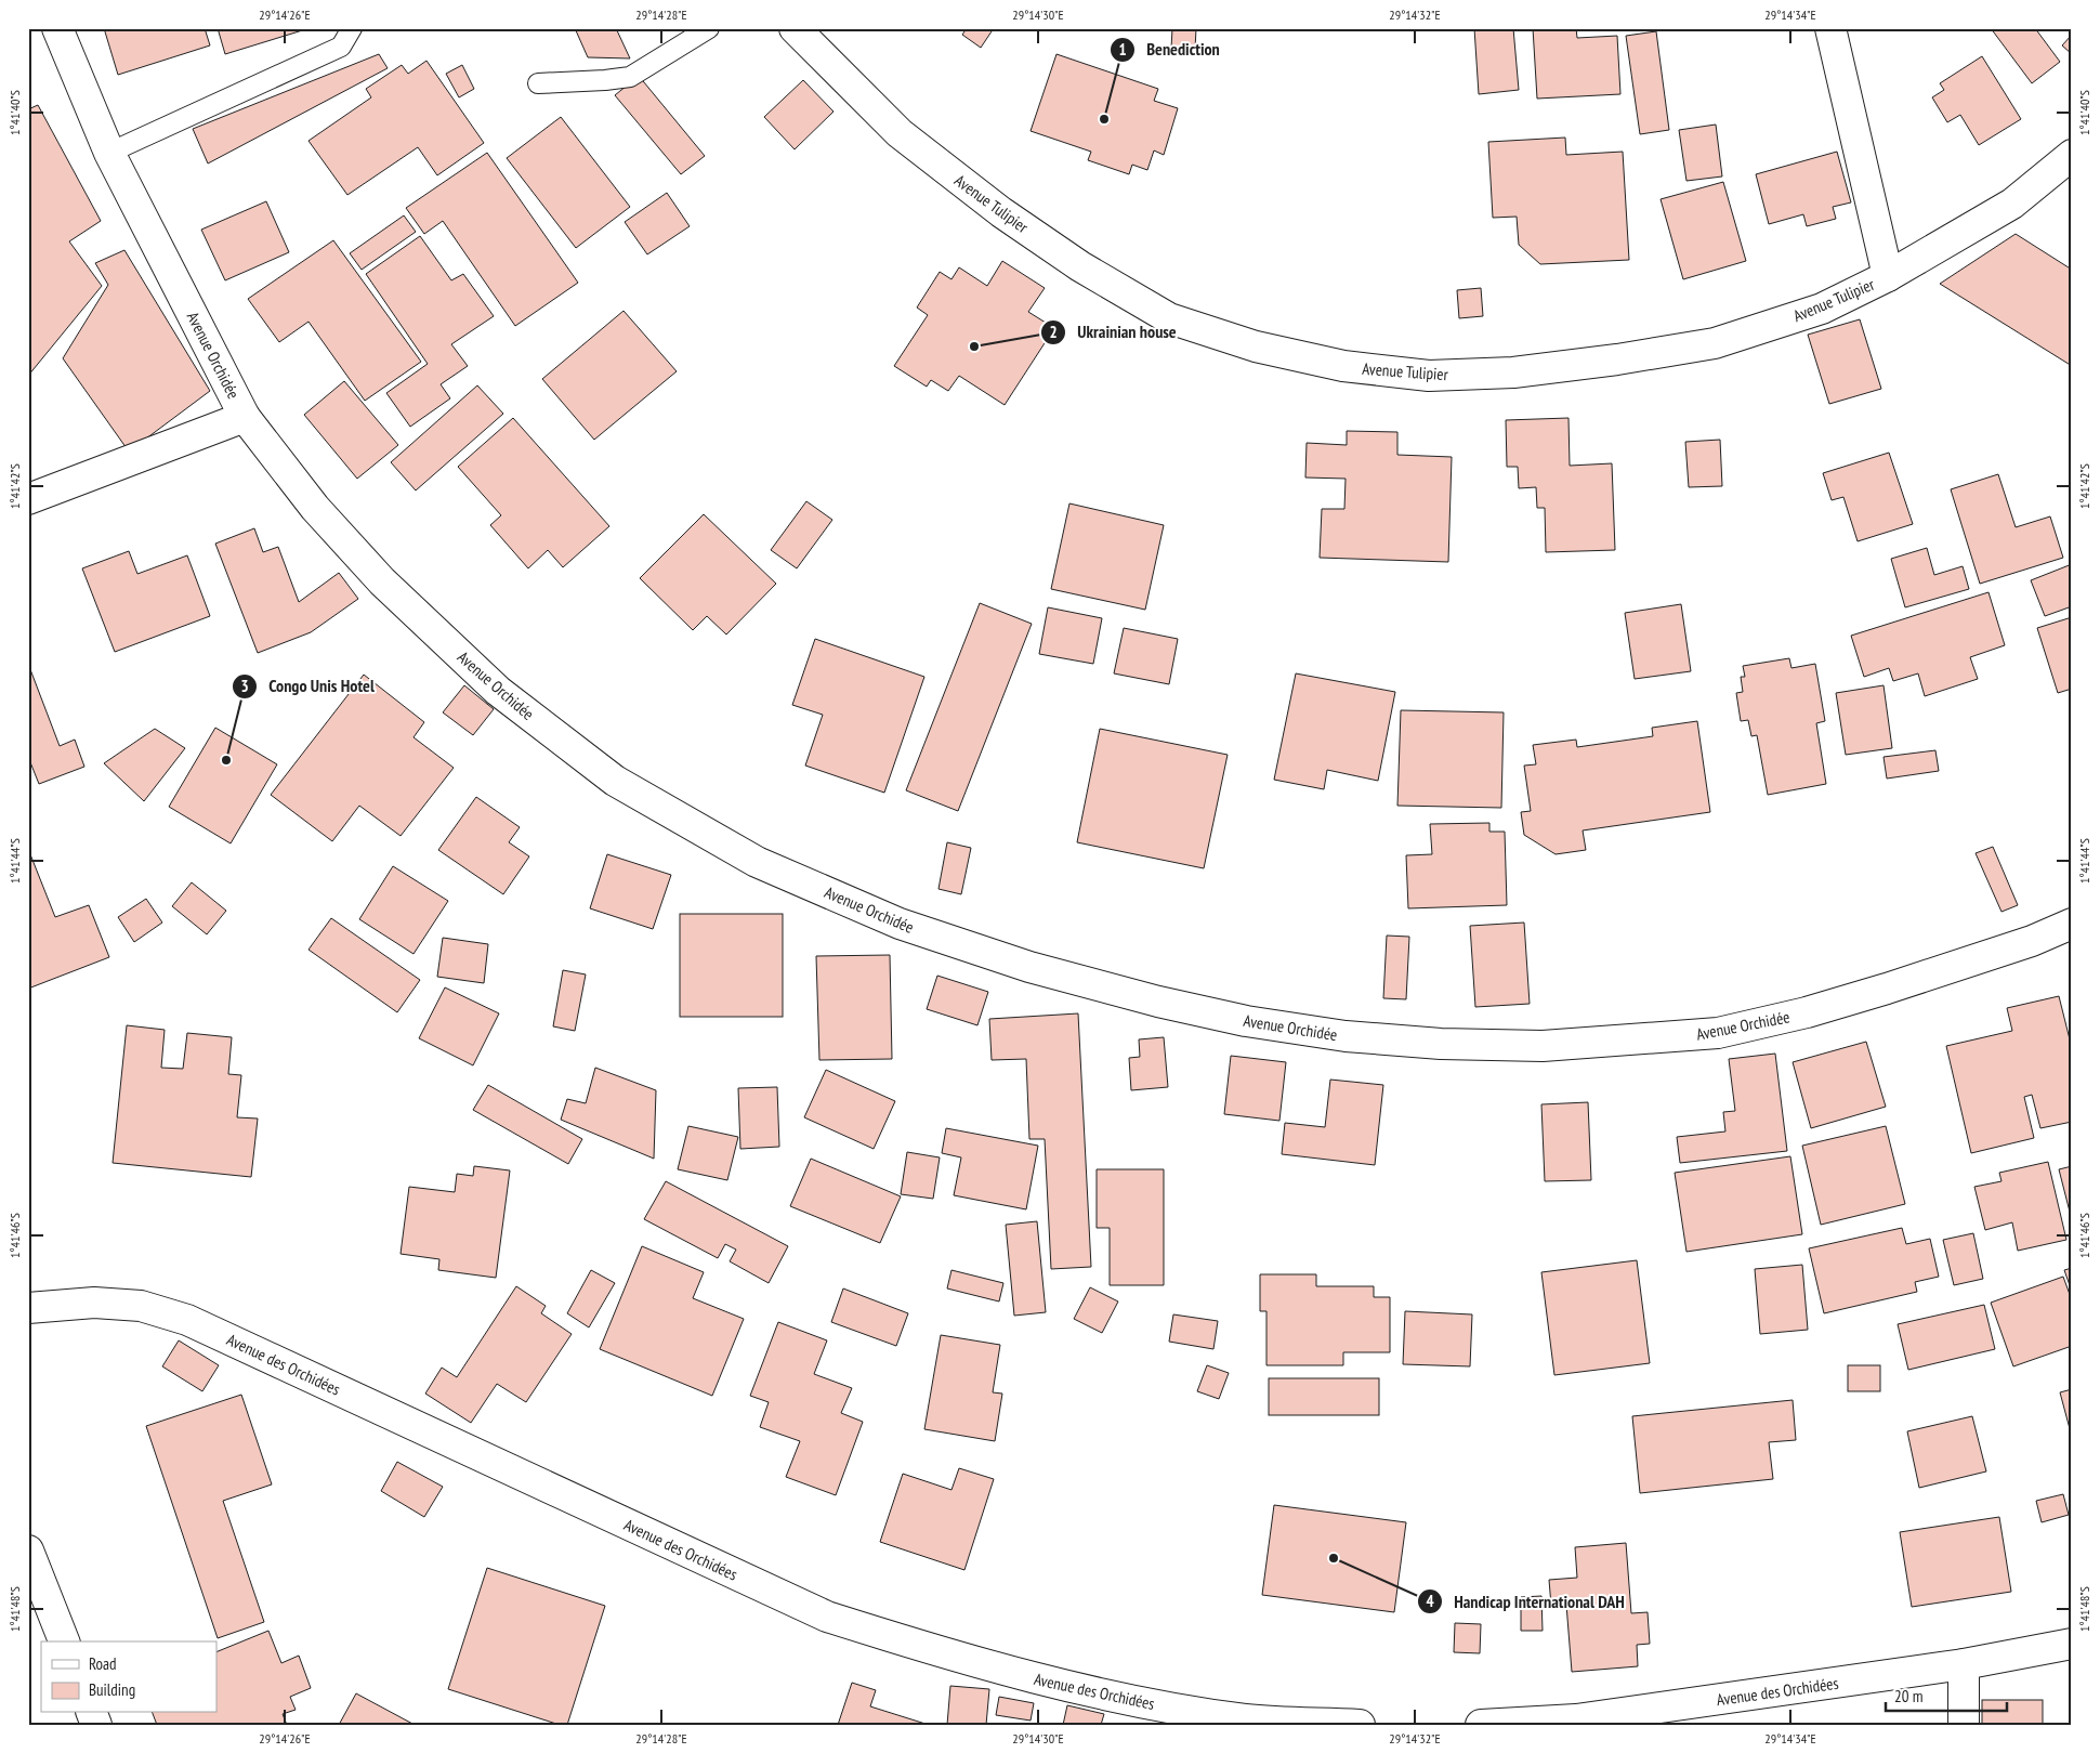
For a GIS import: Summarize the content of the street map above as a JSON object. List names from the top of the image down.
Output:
{
  "streets": {
    "street": ["Avenue Tulipier", "Avenue Orchidée", "Avenue des Orchidées"]
  },
  "places": [
    "Benediction",
    "Ukrainian house",
    "Congo Unis Hotel",
    "Handicap International DAH"
  ],
  "legend": ["Road", "Building"],
  "scale_bar": "20 m",
  "coordinates": [
    "29°14'26\"E",
    "29°14'28\"E",
    "29°14'30\"E",
    "29°14'32\"E",
    "29°14'34\"E",
    "1°41'40\"S",
    "1°41'42\"S",
    "1°41'44\"S",
    "1°41'46\"S",
    "1°41'48\"S"
  ]
}
